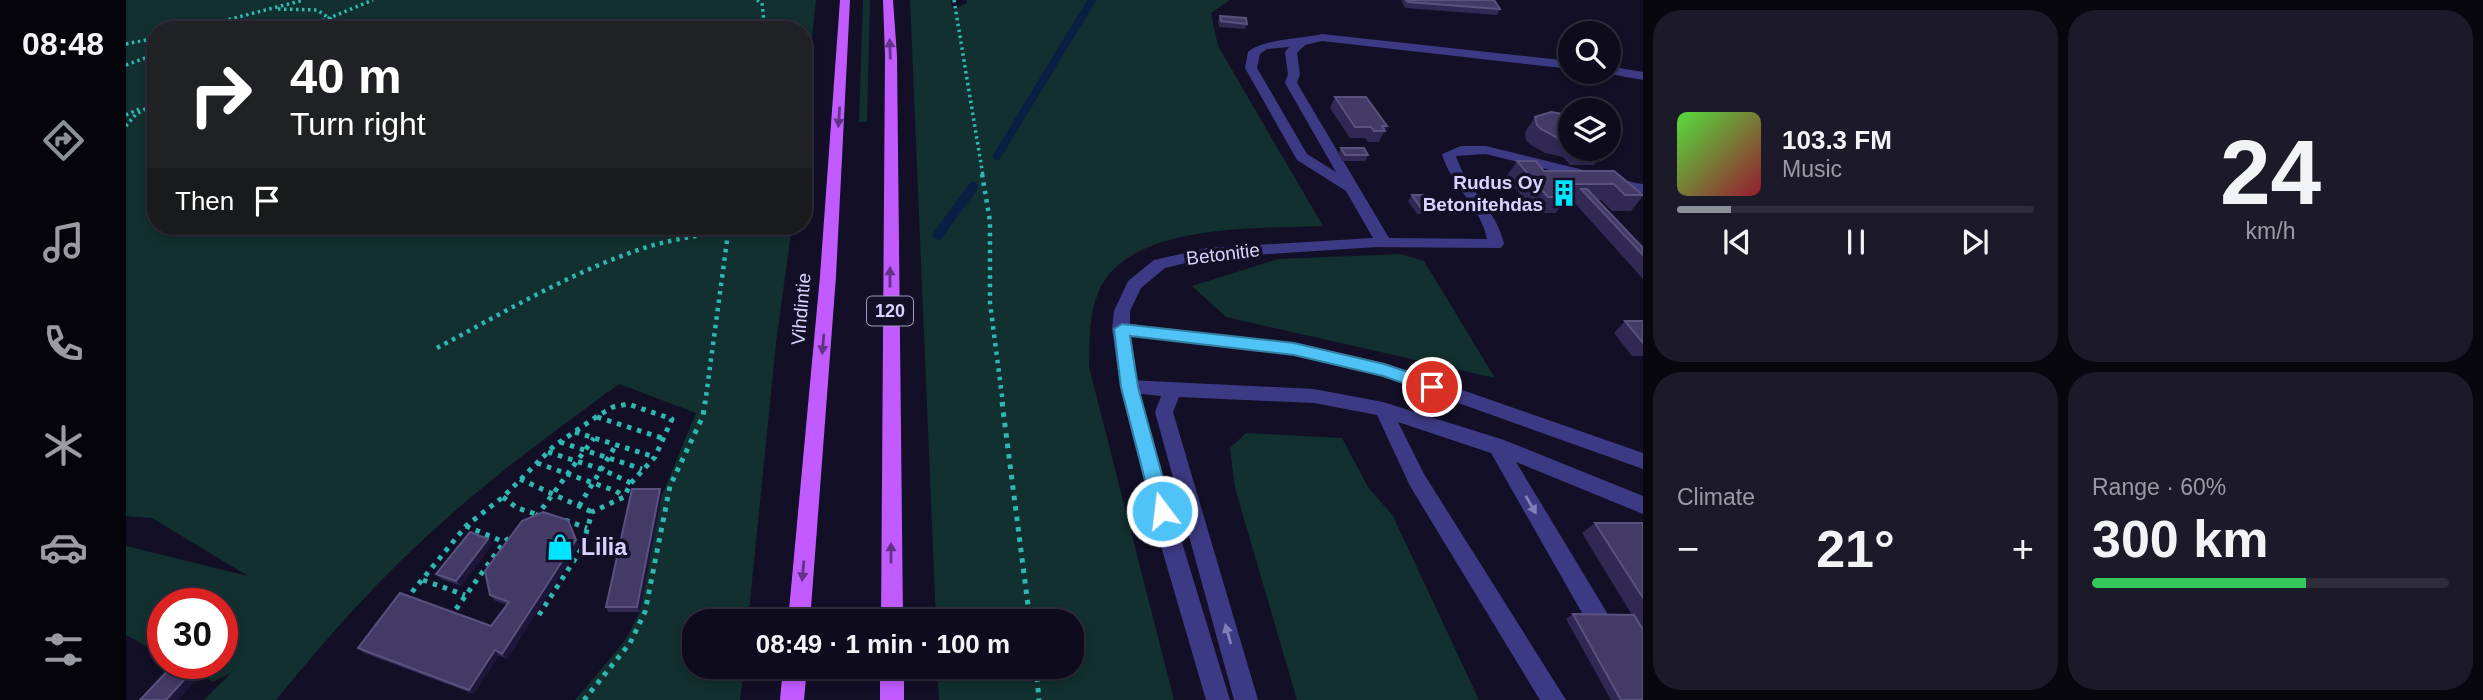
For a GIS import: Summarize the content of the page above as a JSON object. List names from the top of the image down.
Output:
{
  "streets": {
    "main road": ["Vihdintie", "120"],
    "street": ["Betonitie"]
  },
  "places": {
    "building": ["Rudus Oy Betonitehdas"],
    "shop": ["Lilia"]
  },
  "page": {
    "tabs": "08:48",
    "tile": [
      ["24", "km/h"],
      "Climate",
      ["Range · 60%", "300 km"]
    ],
    "turn": ["40 m", "Turn right"],
    "song": ["103.3 FM", "Music"],
    "then": "Then",
    "heat": ["−", "21°", "+"],
    "limit": "30",
    "trip": "08:49 · 1 min · 100 m"
  }
}
